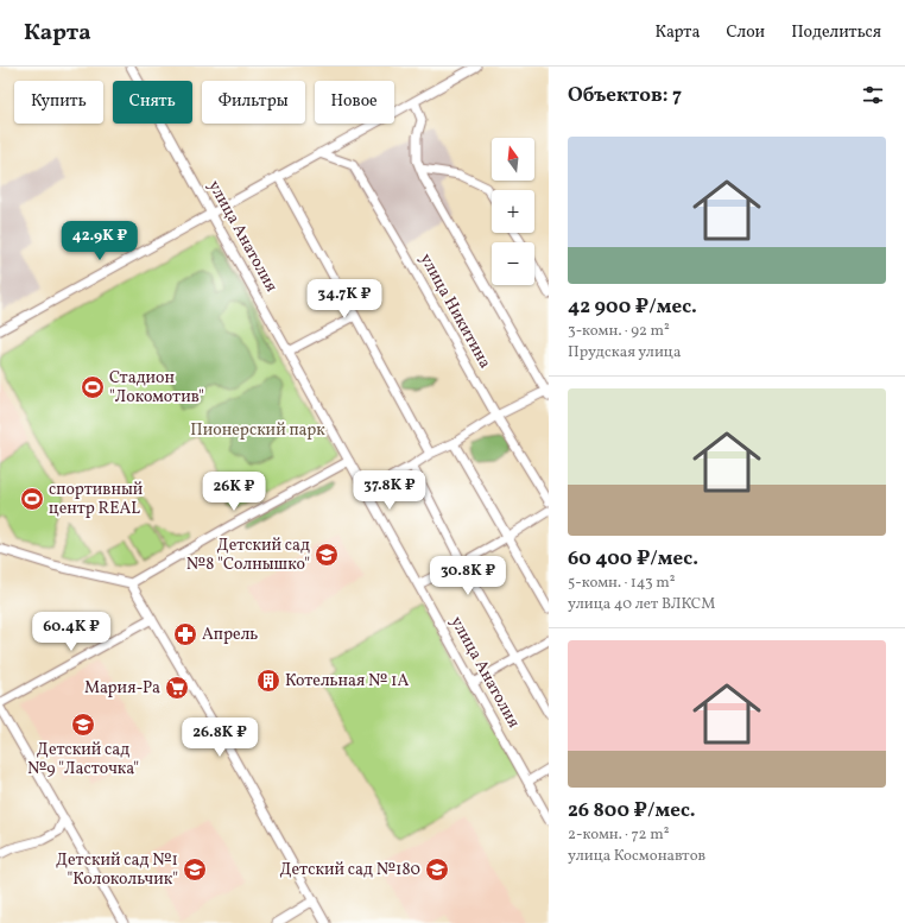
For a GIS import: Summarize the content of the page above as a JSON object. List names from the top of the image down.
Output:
{
  "streets": {
    "street": ["улица Анатолия", "улица Никитина"]
  },
  "parks": ["Пионерский парк"],
  "places": {
    "sports": ["Стадион \"Локомотив\"", "спортивный центр REAL"],
    "school or university": [
      "Детский сад №8 \"Солнышко\"",
      "Детский сад №9 \"Ласточка\"",
      "Детский сад №1 \"Колокольчик\"",
      "Детский сад №180"
    ],
    "pharmacy": ["Апрель"],
    "building": ["Котельная № 1А"],
    "supermarket": ["Мария-Ра"]
  },
  "north": "top",
  "page": {
    "header": "Карта",
    "nav": ["Карта", "Слои", "Поделиться"],
    "heading": "Объектов: 7",
    "chip": [
      "Купить",
      "Снять",
      "Фильтры",
      "Новое"
    ],
    "list": [
      {
        "name": "42 900 ₽/мес.",
        "note": "3-комн. · 92 m² · Прудская улица"
      },
      {
        "name": "60 400 ₽/мес.",
        "note": "5-комн. · 143 m² · улица 40 лет ВЛКСМ"
      },
      {
        "name": "26 800 ₽/мес.",
        "note": "2-комн. · 72 m² · улица Космонавтов"
      }
    ],
    "map_buttons": ["+", "−"],
    "price": [
      "42.9K ₽",
      "34.7K ₽",
      "37.8K ₽",
      "26K ₽",
      "30.8K ₽",
      "60.4K ₽",
      "26.8K ₽"
    ]
  }
}
